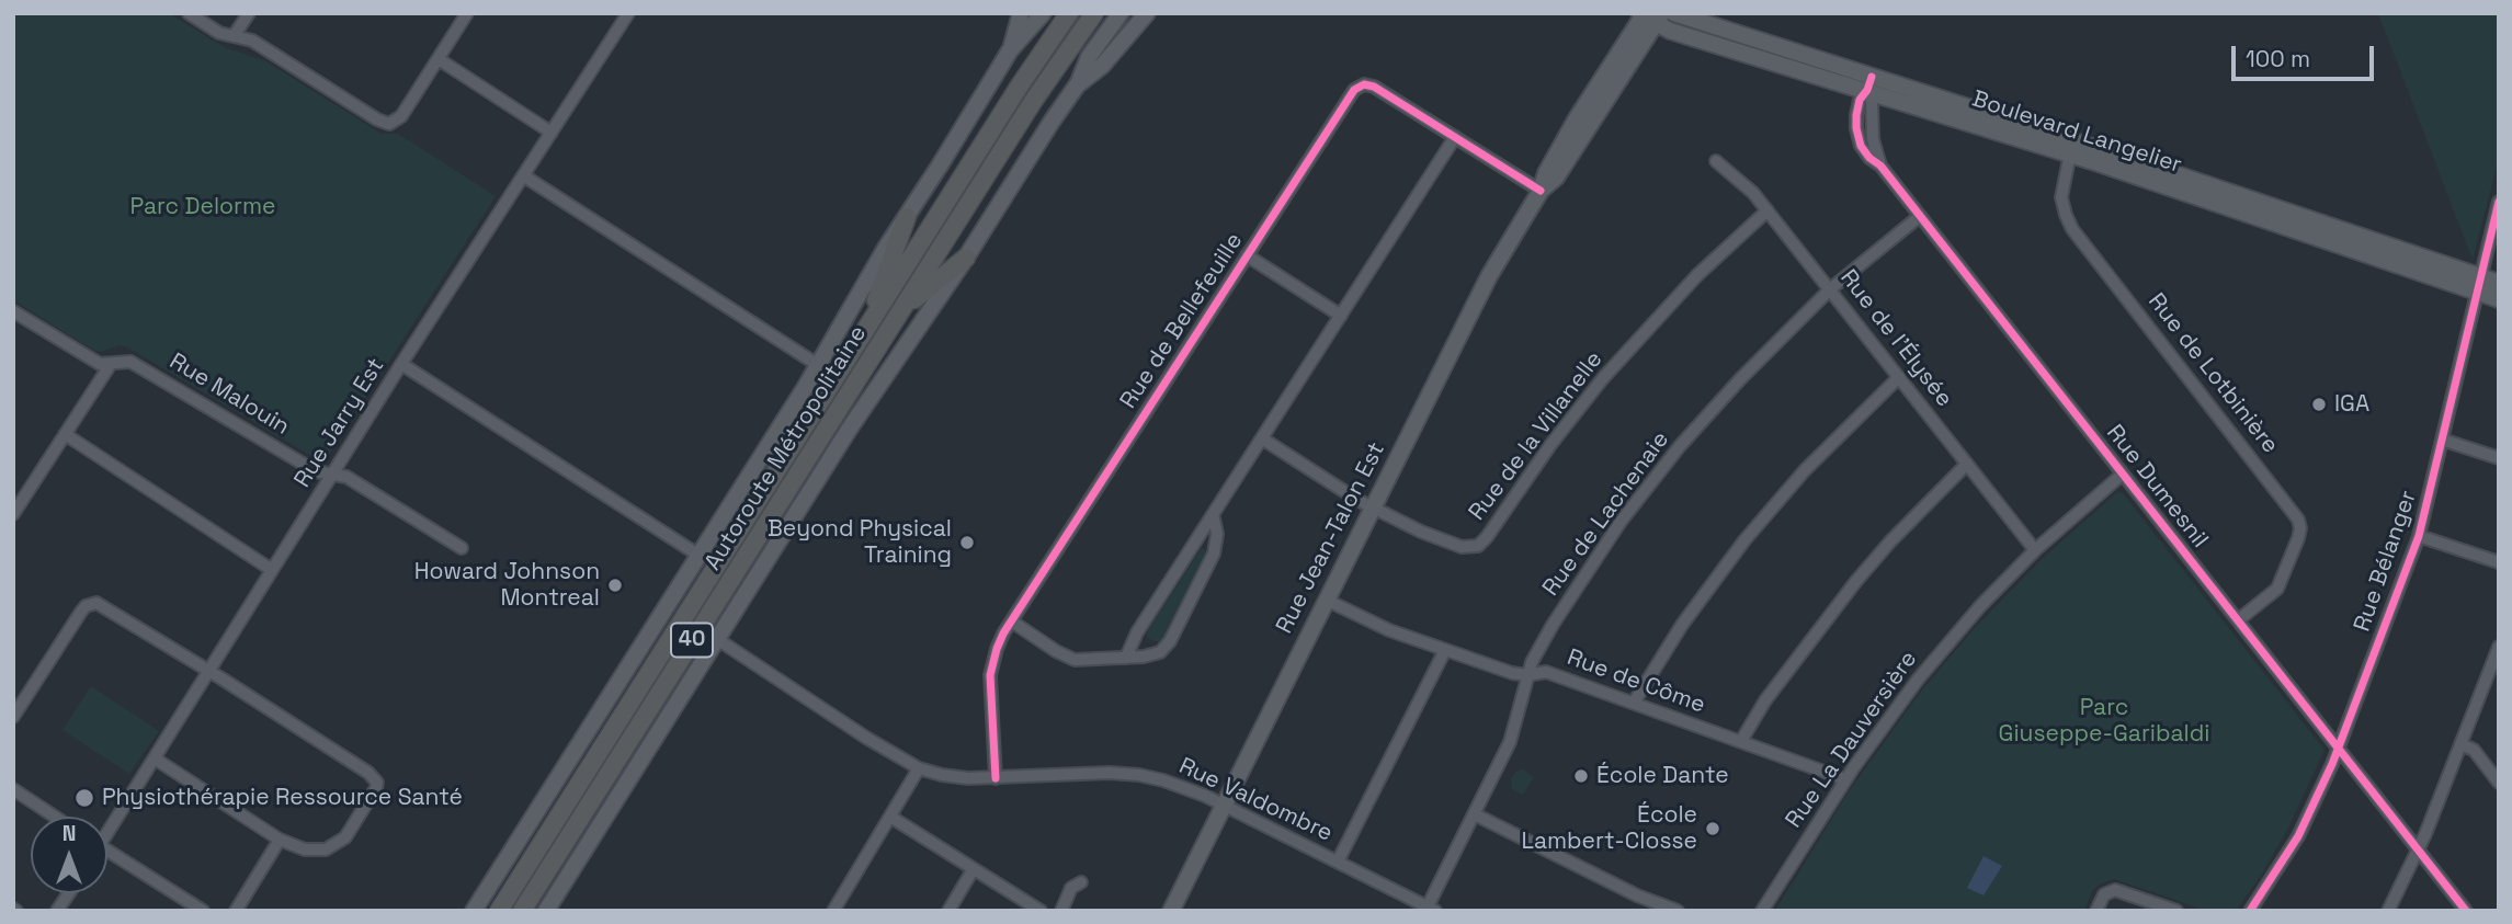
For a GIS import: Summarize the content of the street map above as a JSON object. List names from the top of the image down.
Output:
{
  "streets": {
    "highway": ["Autoroute Métropolitaine", "40"],
    "main road": ["Boulevard Langelier", "Rue Jean-Talon Est"],
    "street": [
      "Rue de Bellefeuille",
      "Rue de l'Élysée",
      "Rue de Lotbinière",
      "Rue Malouin",
      "Rue Jarry Est",
      "Rue de la Villanelle",
      "Rue Dumesnil",
      "Rue de Lachenaie",
      "Rue Bélanger",
      "Rue de Côme",
      "Rue La Dauversière",
      "Rue Valdombre"
    ]
  },
  "crossings": [
    ["Boulevard Langelier", "Rue de Lotbinière"],
    ["Boulevard Langelier", "Rue Dumesnil"],
    ["Boulevard Langelier", "Rue Jean-Talon Est"],
    ["Boulevard Langelier", "Rue Bélanger"],
    ["Rue de Bellefeuille", "Rue Jean-Talon Est"],
    ["Rue de Bellefeuille", "Rue Valdombre"],
    ["Rue de l'Élysée", "Rue de la Villanelle"],
    ["Rue de l'Élysée", "Rue de Lachenaie"],
    ["Rue de l'Élysée", "Rue La Dauversière"],
    ["Rue de Lotbinière", "Rue Dumesnil"],
    ["Rue Malouin", "Rue Jarry Est"],
    ["Rue de la Villanelle", "Rue Jean-Talon Est"],
    ["Rue Dumesnil", "Rue de Lachenaie"],
    ["Rue Dumesnil", "Rue Bélanger"],
    ["Rue Dumesnil", "Rue La Dauversière"],
    ["Rue de Lachenaie", "Rue de Côme"],
    ["Rue de Lachenaie", "Rue Valdombre"],
    ["Rue Jean-Talon Est", "Rue de Côme"],
    ["Rue Jean-Talon Est", "Rue Valdombre"],
    ["Rue de Côme", "Rue La Dauversière"]
  ],
  "parks": ["Parc Delorme", "Parc Giuseppe-Garibaldi"],
  "places": [
    "IGA",
    "Beyond Physical Training",
    "Howard Johnson Montreal",
    "École Dante",
    "Physiothérapie Ressource Santé",
    "École Lambert-Closse"
  ],
  "scale_bar": "100 m",
  "north": "top"
}
